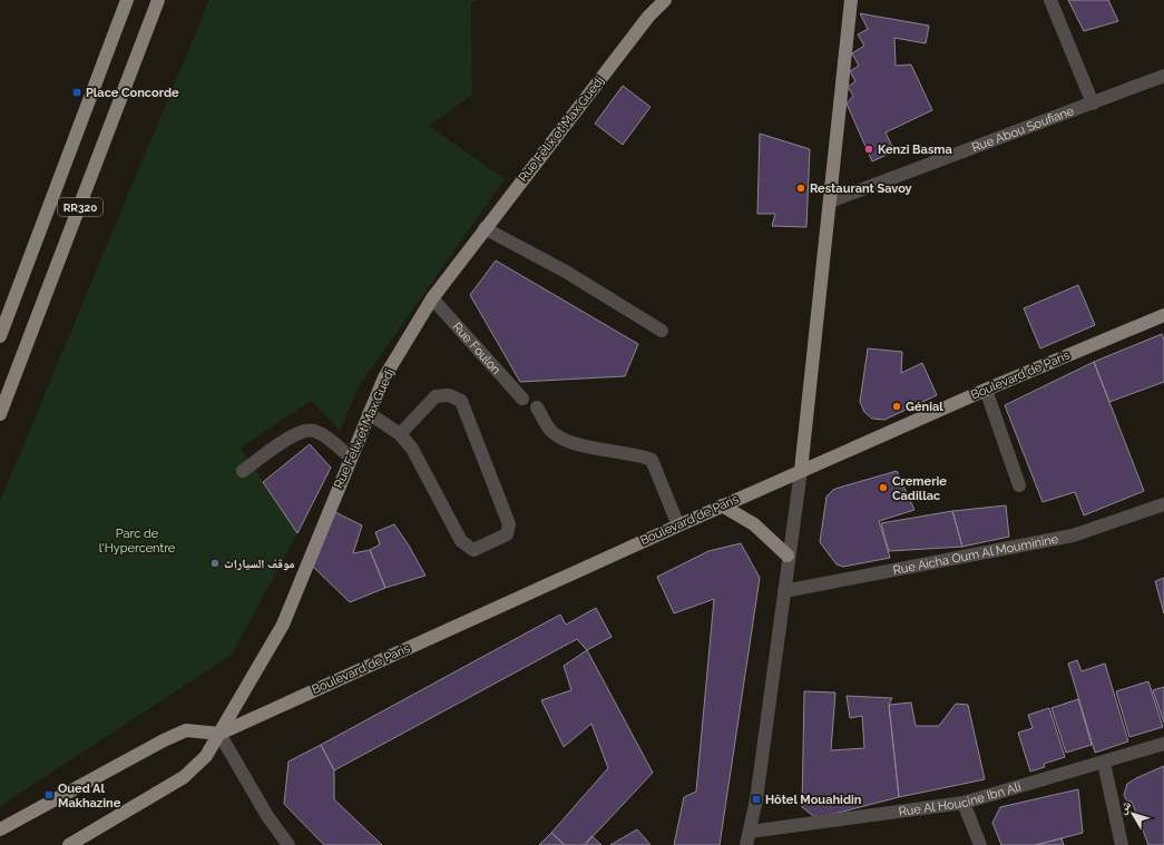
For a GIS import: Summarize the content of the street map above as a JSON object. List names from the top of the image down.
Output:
{
  "streets": {
    "main road": ["Rue Felix et Max Guedj", "RR320", "Boulevard de Paris"],
    "street": [
      "Rue Abou Soufiane",
      "Rue Foulon",
      "Rue Aicha Oum Al Mouminine",
      "Rue Al Houcine Ibn Ali"
    ]
  },
  "crossings": [
    ["Rue Felix et Max Guedj", "Rue Foulon"],
    ["Rue Felix et Max Guedj", "Boulevard de Paris"]
  ],
  "parks": ["Parc de l'Hypercentre"],
  "places": {
    "transit": ["Place Concorde", "Oued Al Makhazine", "Hôtel Mouahidin"],
    "other": [
      "Kenzi Basma",
      "Restaurant Savoy",
      "Génial",
      "Cremerie Cadillac",
      "موقف السيارات"
    ]
  },
  "north": "top left"
}
